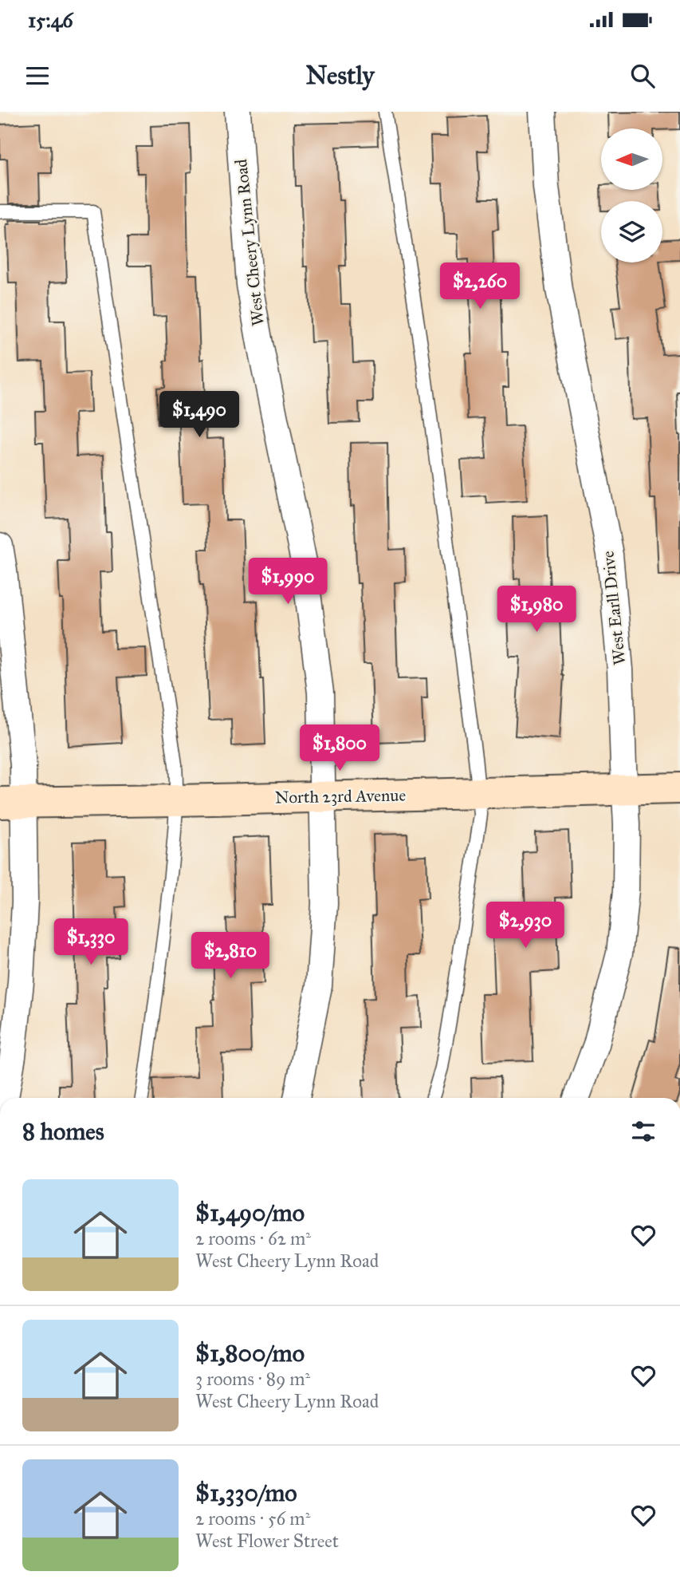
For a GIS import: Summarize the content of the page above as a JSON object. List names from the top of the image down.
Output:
{
  "streets": {
    "street": ["West Cheery Lynn Road", "West Earll Drive", "North 23rd Avenue"]
  },
  "crossings": [
    ["West Cheery Lynn Road", "North 23rd Avenue"],
    ["West Earll Drive", "North 23rd Avenue"]
  ],
  "north": "left",
  "page": {
    "status": "15:46",
    "header": "Nestly",
    "price": [
      "$2,260",
      "$1,490",
      "$1,990",
      "$1,980",
      "$1,800",
      "$2,930",
      "$1,330",
      "$2,810"
    ],
    "heading": "8 homes",
    "list": [
      {
        "name": "$1,490/mo",
        "note": "2 rooms · 62 m² · West Cheery Lynn Road"
      },
      {
        "name": "$1,800/mo",
        "note": "3 rooms · 89 m² · West Cheery Lynn Road"
      },
      {
        "name": "$1,330/mo",
        "note": "2 rooms · 56 m² · West Flower Street"
      }
    ]
  }
}
